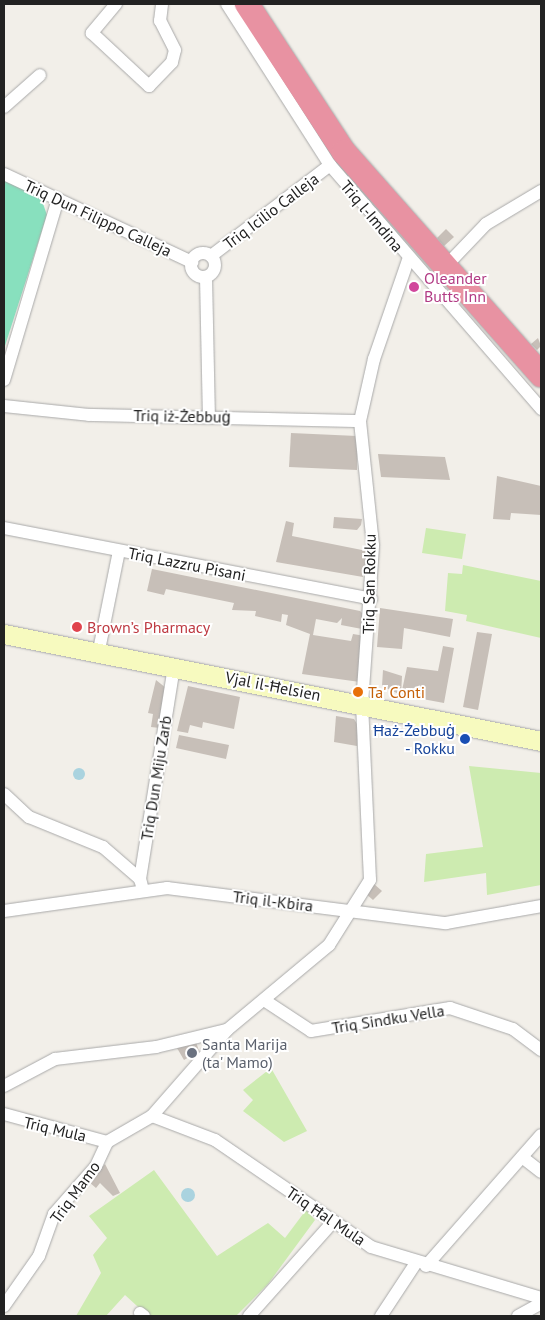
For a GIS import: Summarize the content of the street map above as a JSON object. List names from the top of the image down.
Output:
{
  "streets": {
    "highway": ["Triq l-Imdina"],
    "street": [
      "Triq Icilio Calleja",
      "Triq Dun Filippo Calleja",
      "Triq iż-Żebbuġ",
      "Triq Lazzru Pisani",
      "Triq San Rokku",
      "Vjal il-Ħelsien",
      "Triq Dun Miju Zarb",
      "Triq il-Kbira",
      "Triq Sindku Vella",
      "Triq Mula",
      "Triq Mamo",
      "Triq Ħal Mula"
    ]
  },
  "crossings": [
    ["Triq Icilio Calleja", "Triq l-Imdina"],
    ["Triq Icilio Calleja", "Triq Dun Filippo Calleja"],
    ["Triq l-Imdina", "Triq San Rokku"],
    ["Triq iż-Żebbuġ", "Triq San Rokku"],
    ["Triq Lazzru Pisani", "Triq San Rokku"],
    ["Triq San Rokku", "Vjal il-Ħelsien"],
    ["Triq San Rokku", "Triq il-Kbira"],
    ["Triq San Rokku", "Triq Mamo"],
    ["Vjal il-Ħelsien", "Triq Dun Miju Zarb"],
    ["Triq Dun Miju Zarb", "Triq il-Kbira"],
    ["Triq il-Kbira", "Triq Mamo"],
    ["Triq Sindku Vella", "Triq Mamo"],
    ["Triq Mula", "Triq Mamo"],
    ["Triq Mamo", "Triq Ħal Mula"]
  ],
  "places": [
    "Oleander Butts Inn",
    "Brown’s Pharmacy",
    "Ta' Conti",
    "Ħaż-Żebbuġ - Rokku",
    "Santa Marija (ta' Mamo)"
  ]
}
